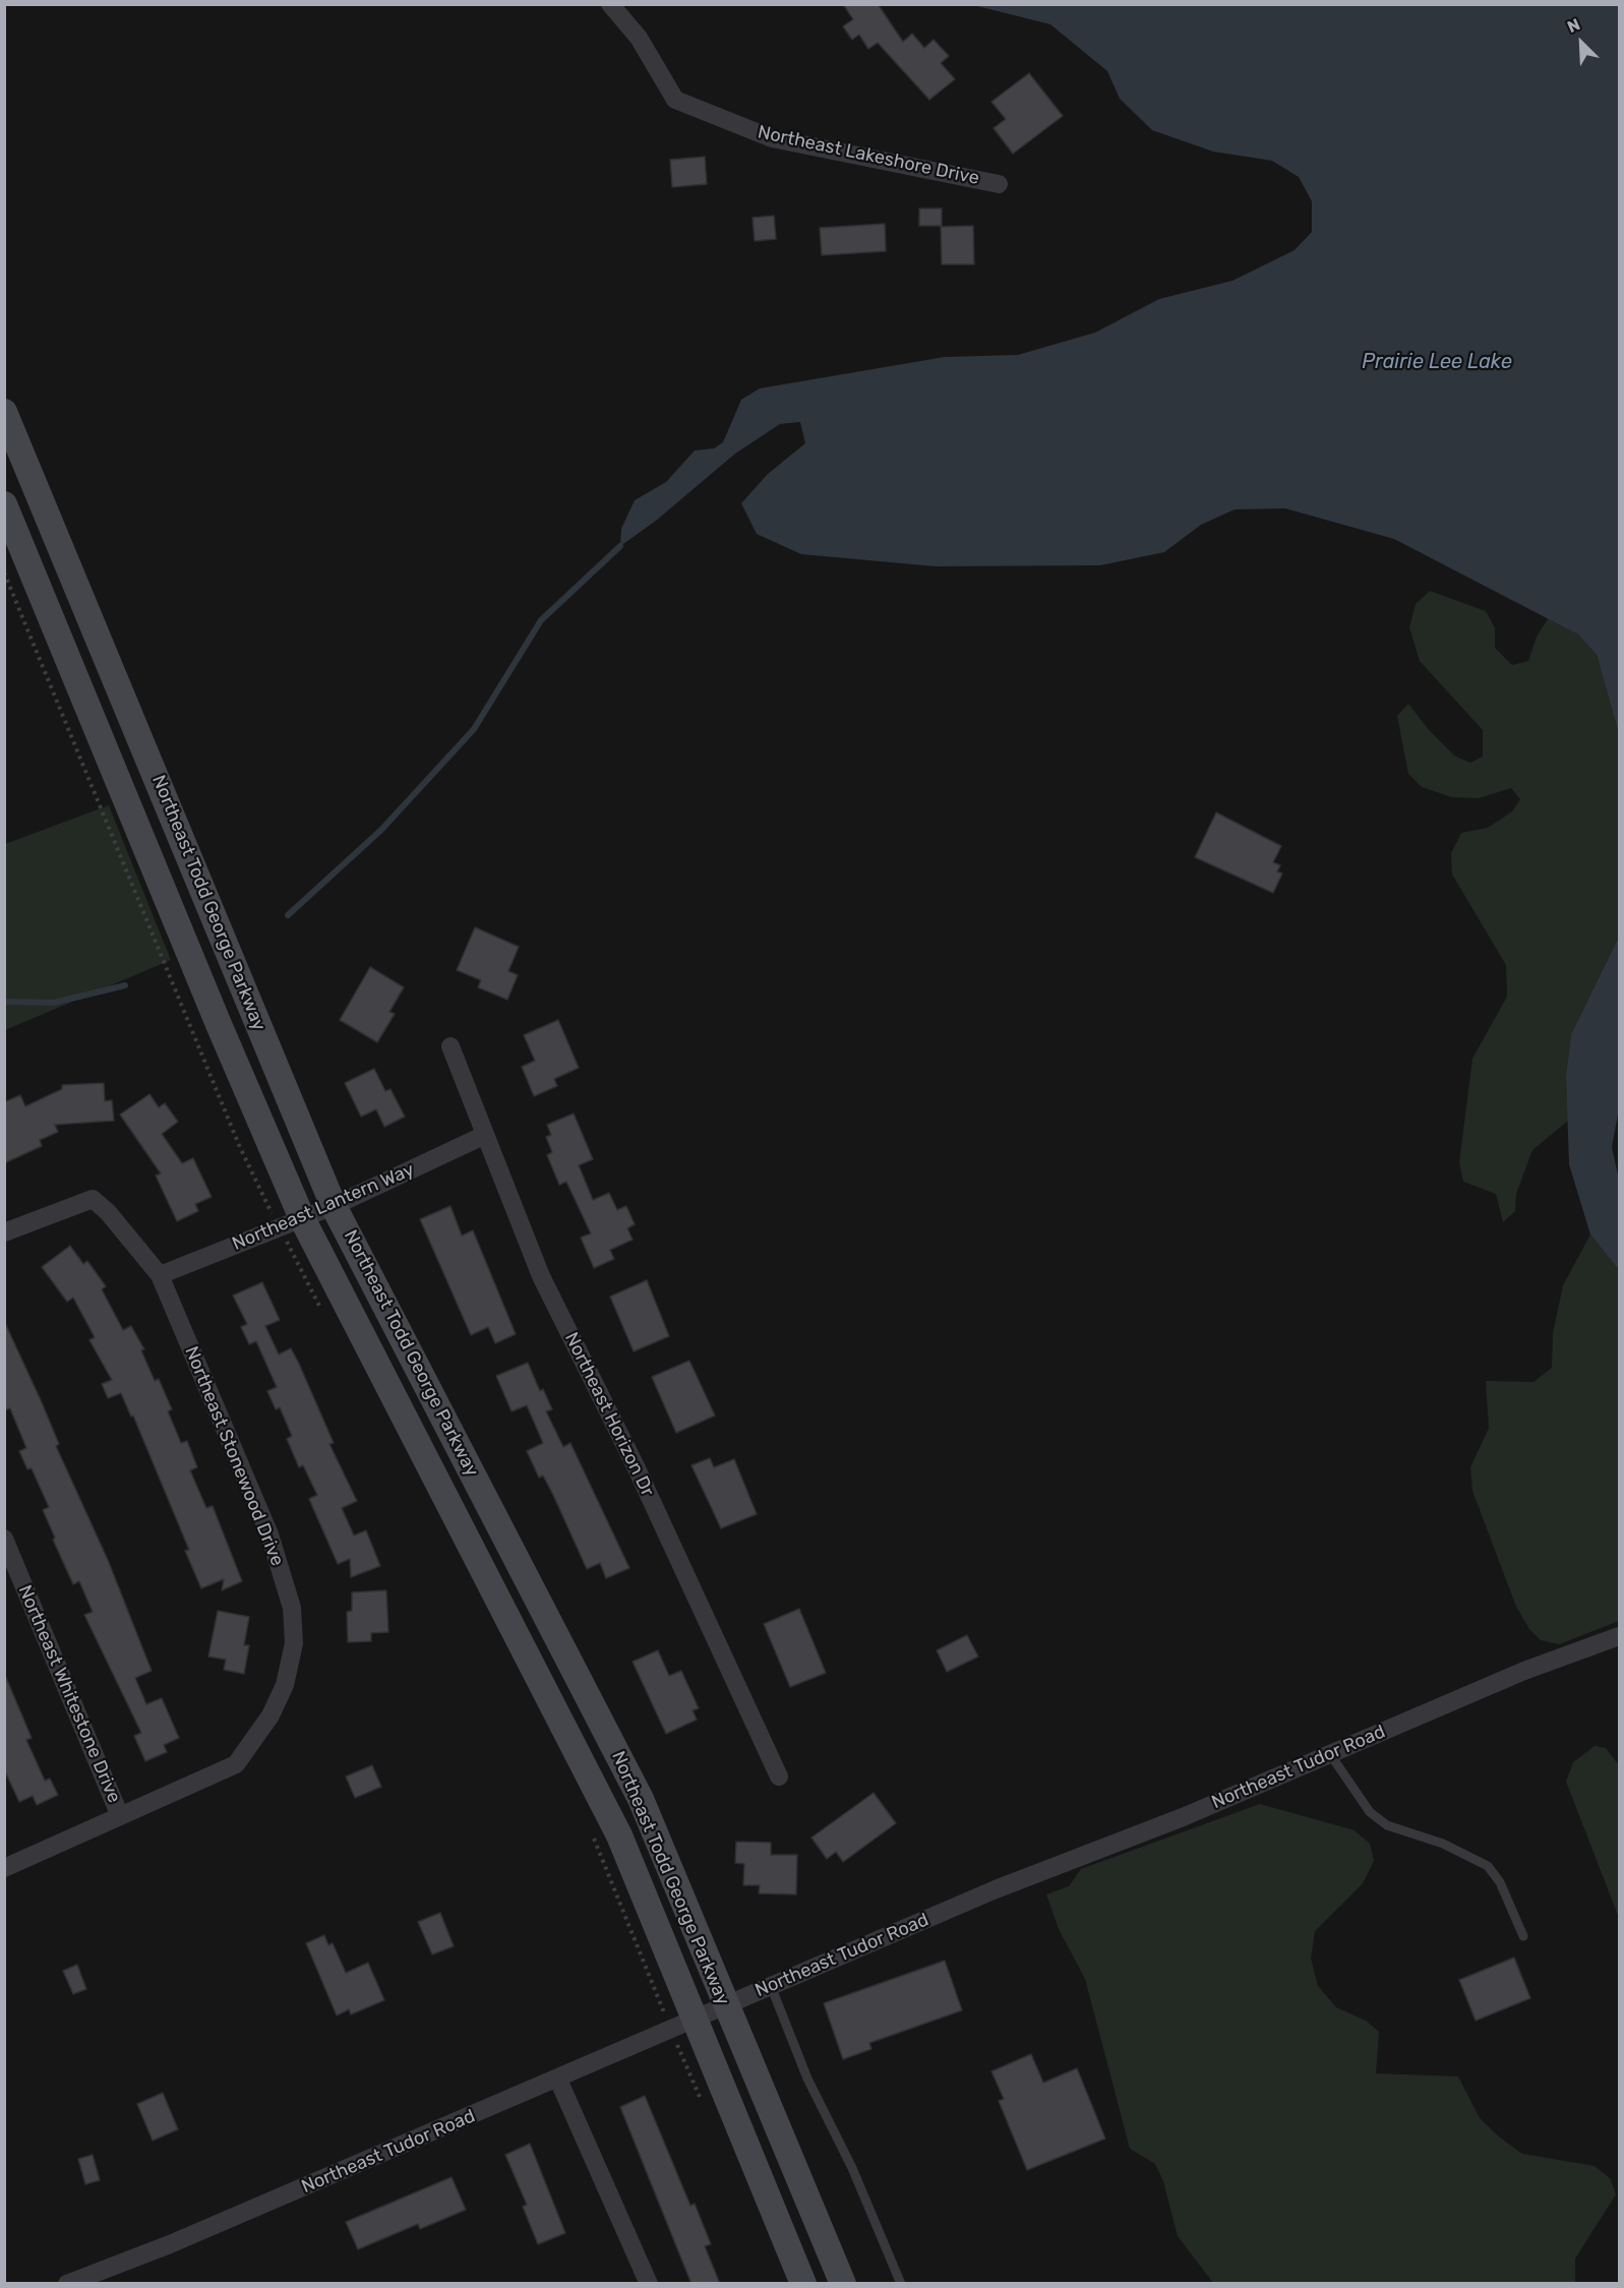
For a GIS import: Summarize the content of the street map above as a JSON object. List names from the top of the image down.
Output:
{
  "streets": {
    "main road": ["Northeast Todd George Parkway"],
    "street": [
      "Northeast Lakeshore Drive",
      "Northeast Lantern Way",
      "Northeast Horizon Dr",
      "Northeast Stonewood Drive",
      "Northeast Whitestone Drive",
      "Northeast Tudor Road"
    ]
  },
  "crossings": [
    ["Northeast Todd George Parkway", "Northeast Lantern Way"],
    ["Northeast Todd George Parkway", "Northeast Tudor Road"],
    ["Northeast Lantern Way", "Northeast Horizon Dr"],
    ["Northeast Lantern Way", "Northeast Stonewood Drive"],
    ["Northeast Stonewood Drive", "Northeast Whitestone Drive"]
  ],
  "water": ["Prairie Lee Lake"],
  "north": "top left"
}
